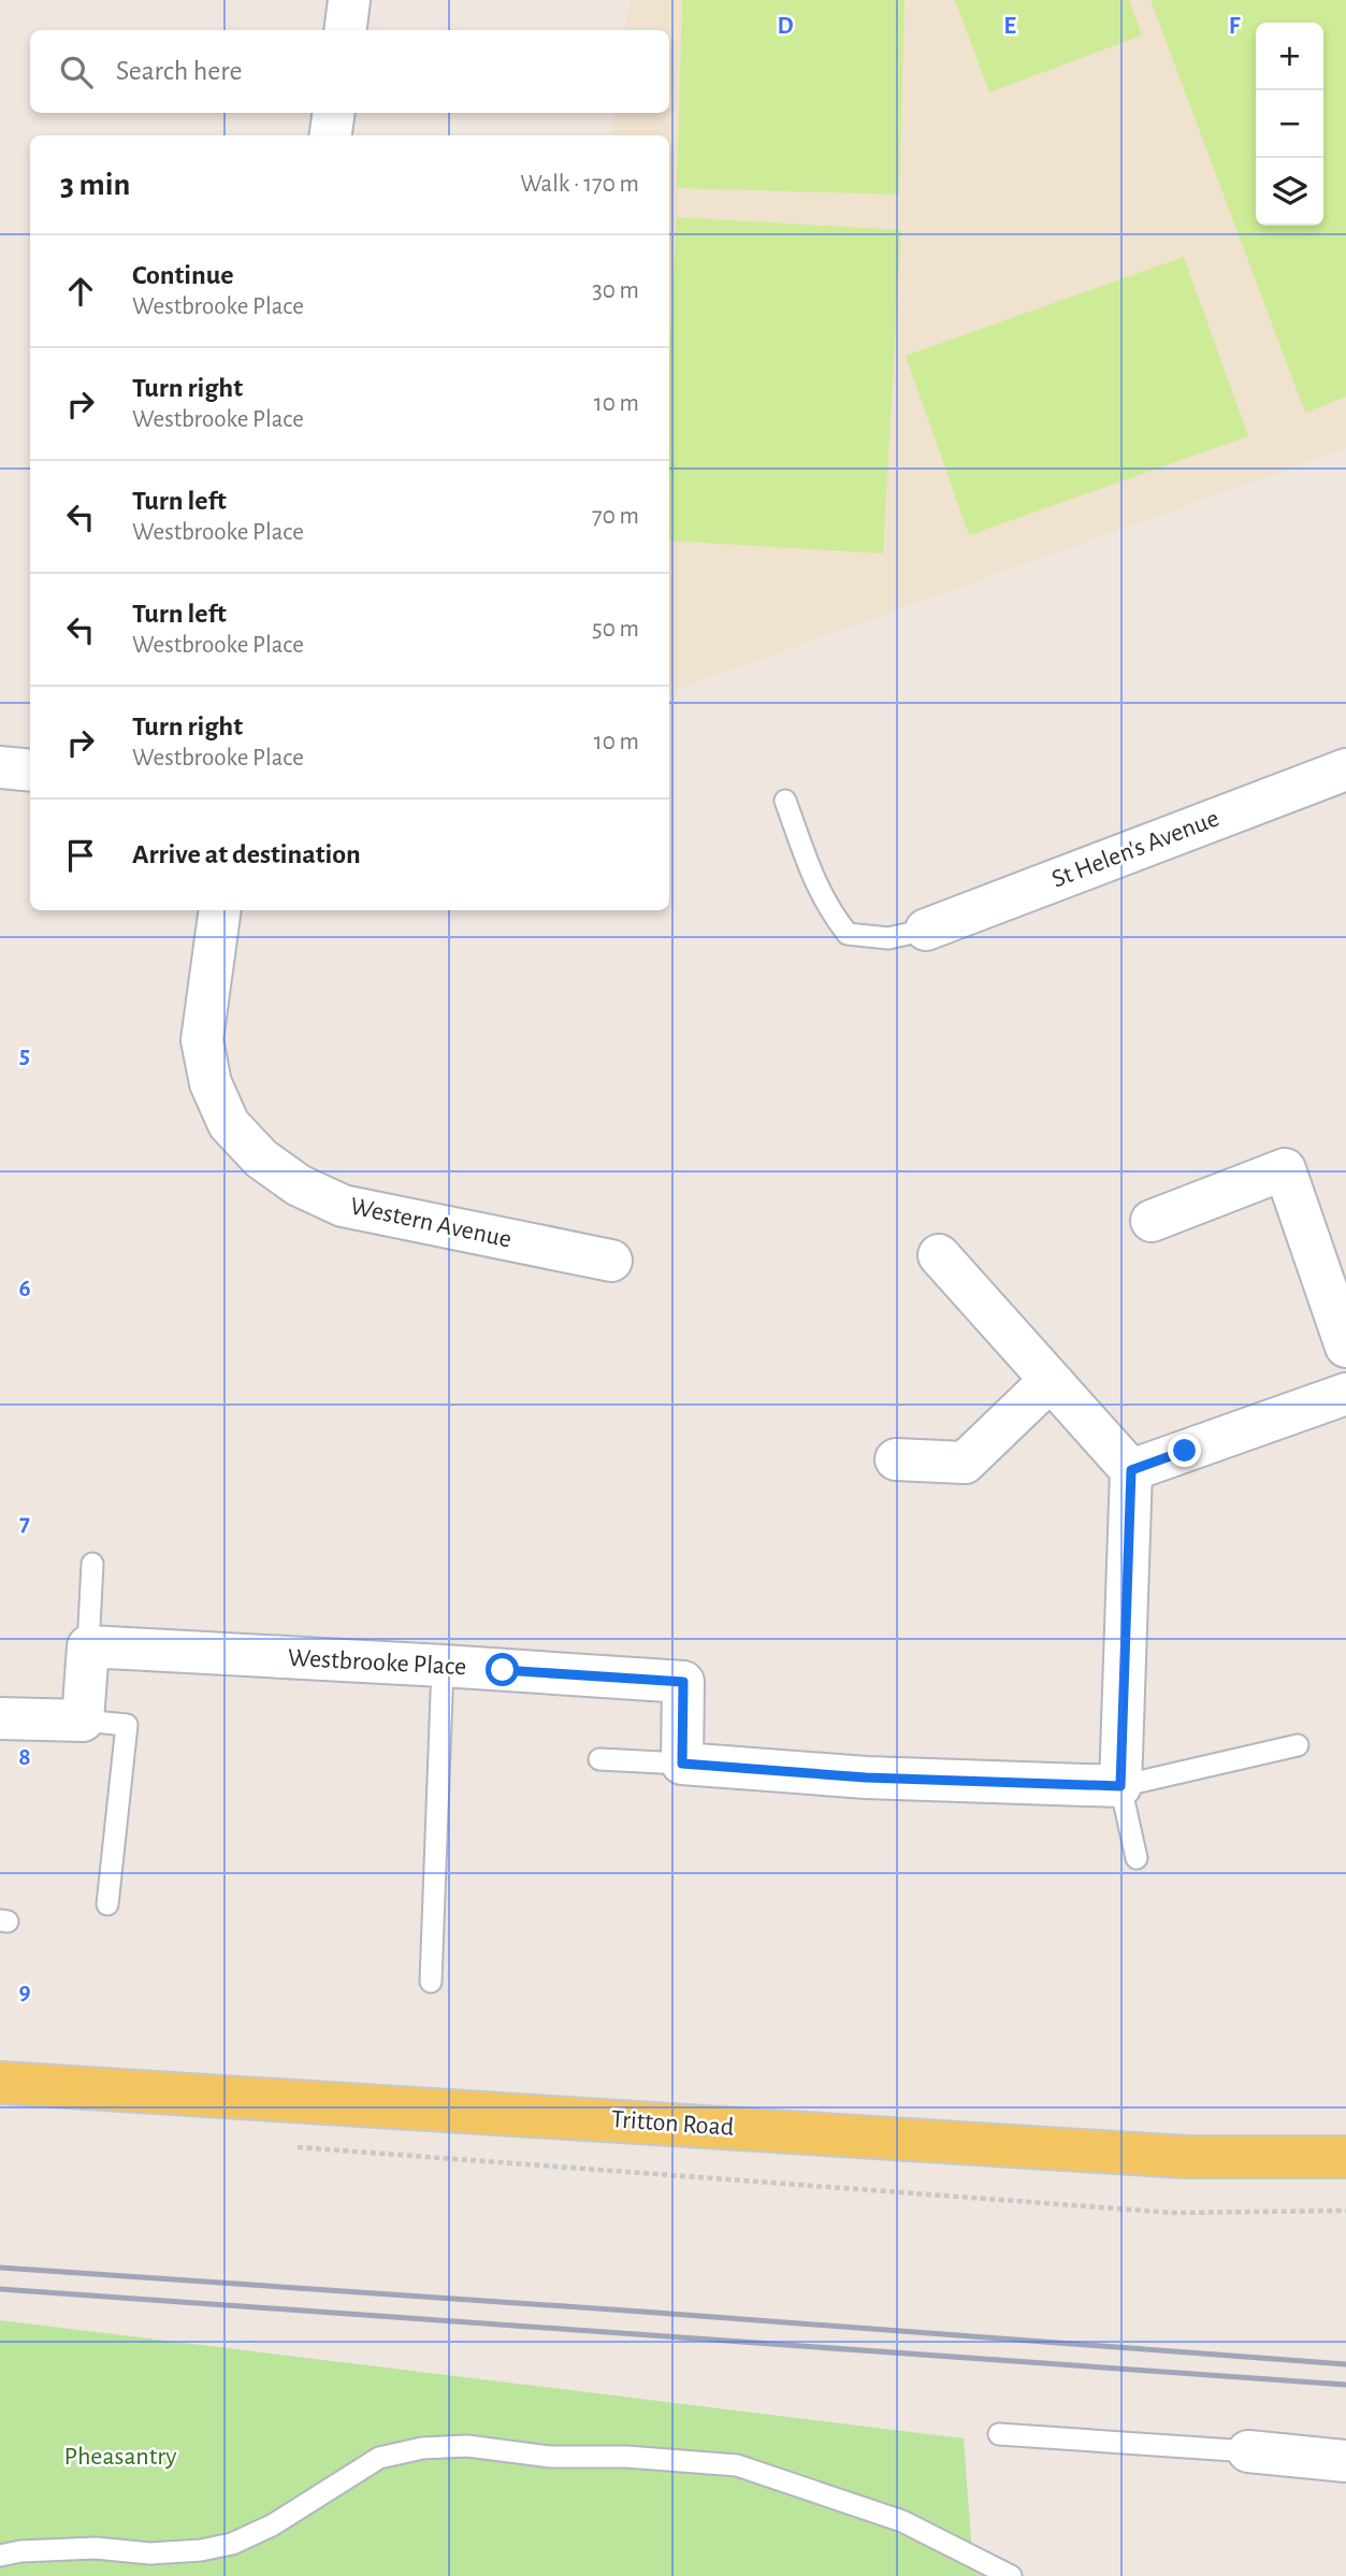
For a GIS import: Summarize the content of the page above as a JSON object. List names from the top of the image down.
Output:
{
  "streets": {
    "main road": ["Tritton Road"],
    "street": ["St Helen's Avenue", "Western Avenue", "Westbrooke Place"]
  },
  "parks": ["Pheasantry"],
  "page": {
    "map_buttons": ["+", "−"],
    "search": "Search here",
    "heading": ["3 min", "Walk · 170 m"],
    "list": [
      ["Continue", "Westbrooke Place", "30 m"],
      ["Turn right", "Westbrooke Place", "10 m"],
      ["Turn left", "Westbrooke Place", "70 m"],
      ["Turn left", "Westbrooke Place", "50 m"],
      ["Turn right", "Westbrooke Place", "10 m"],
      "Arrive at destination"
    ]
  },
  "grid": {
    "columns": ["D", "E", "F"],
    "rows": [
      "5",
      "6",
      "7",
      "8",
      "9"
    ]
  }
}
